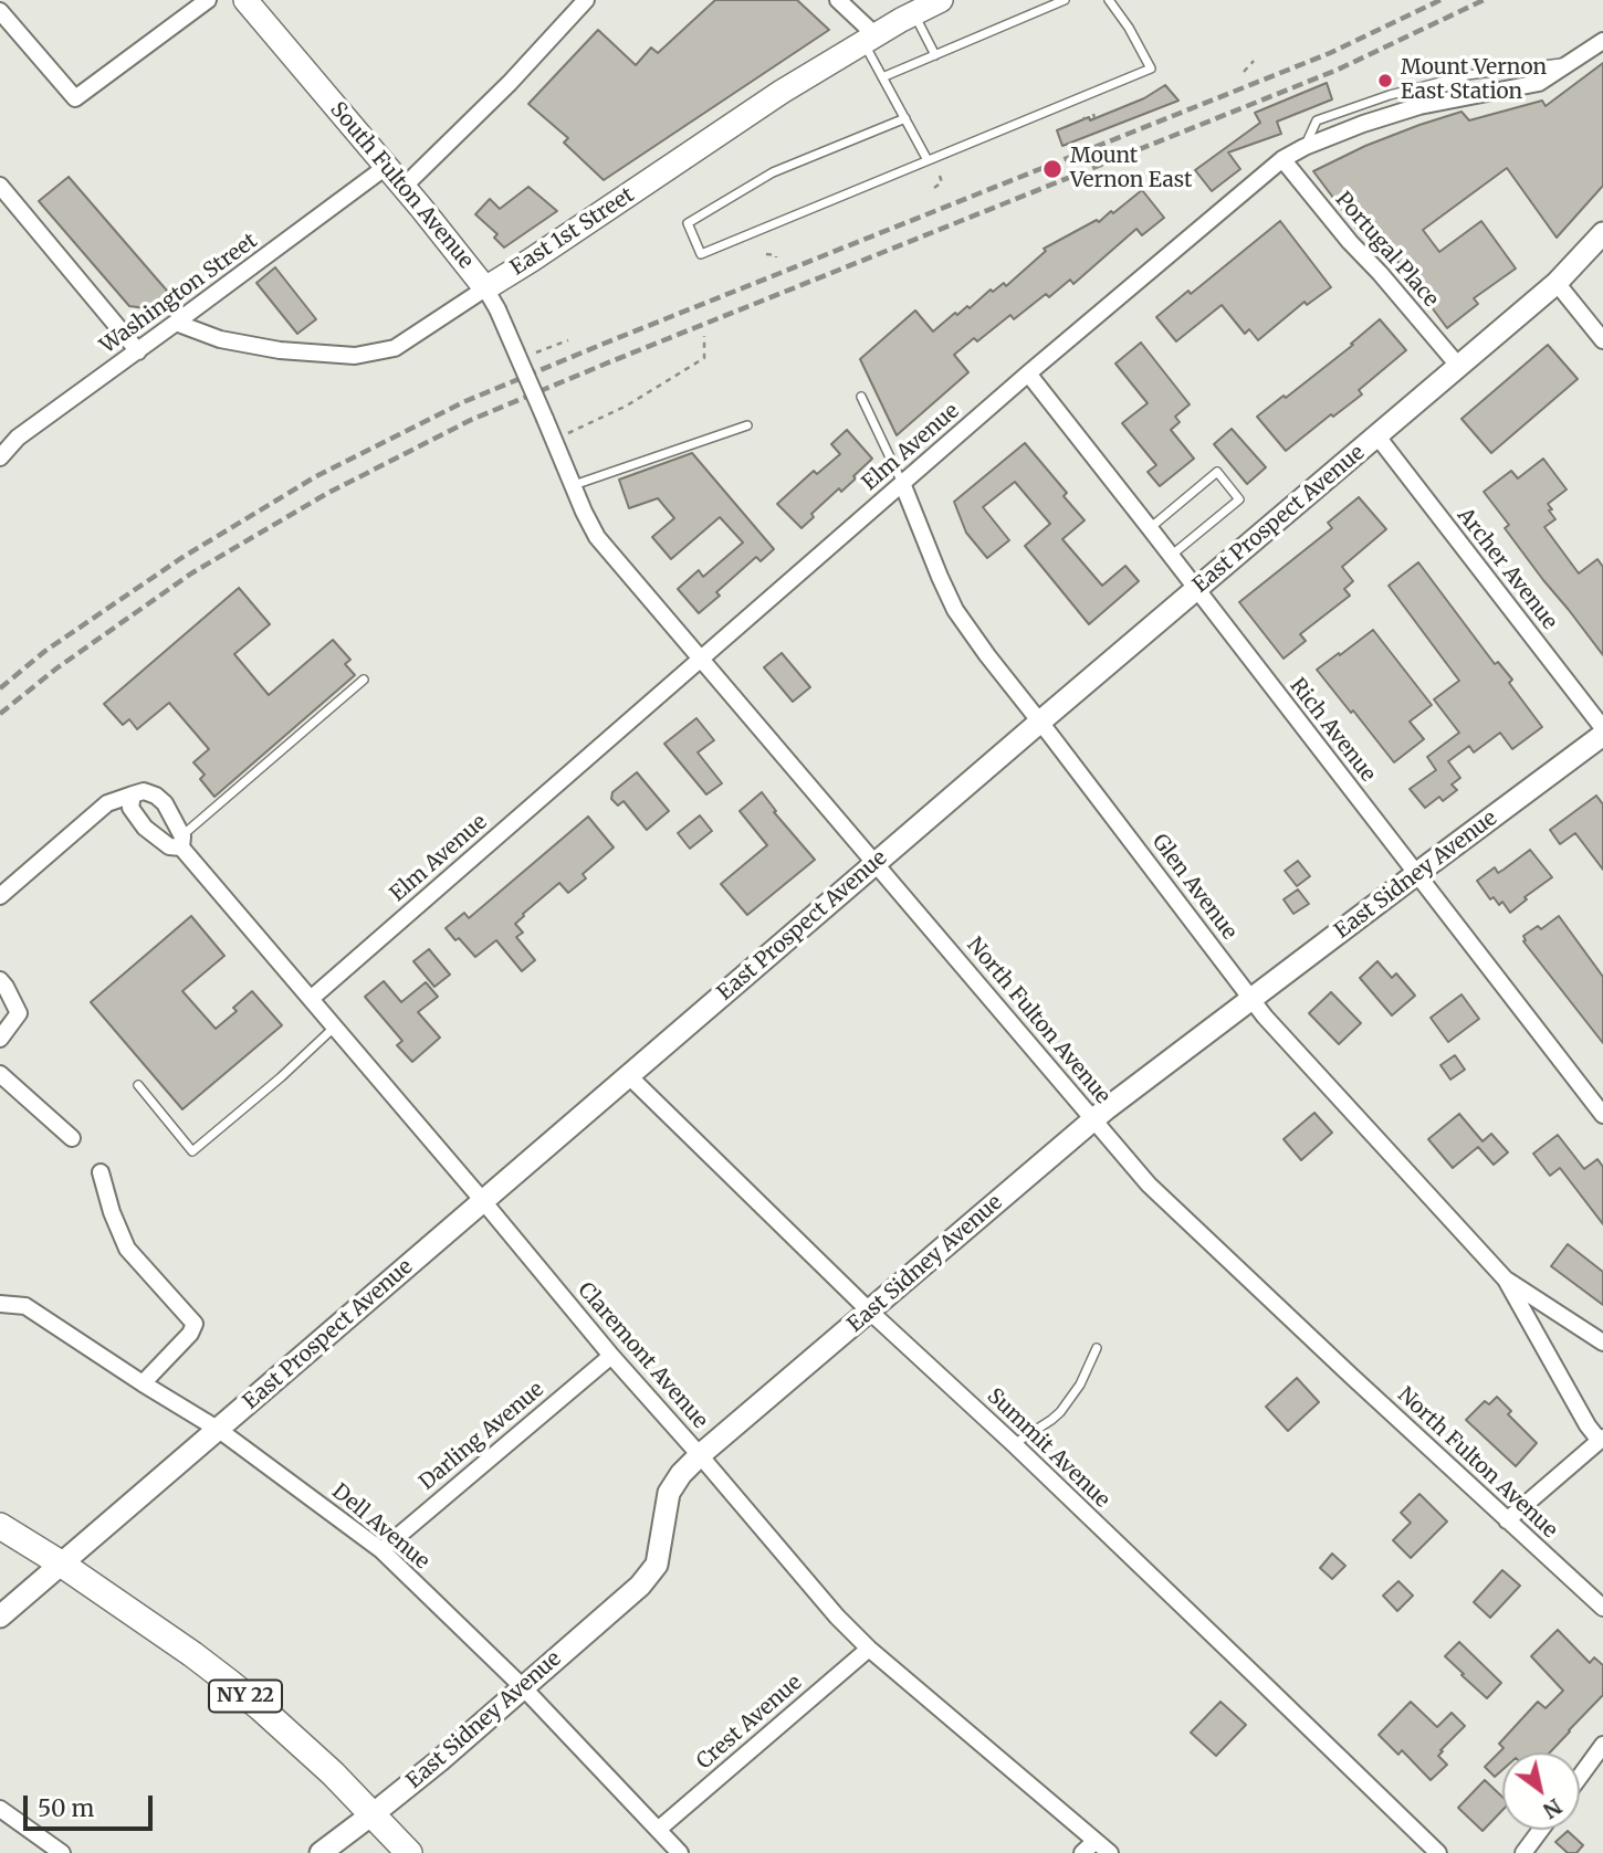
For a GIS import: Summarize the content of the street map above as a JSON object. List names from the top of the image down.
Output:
{
  "streets": {
    "main road": ["South Fulton Avenue", "East 1st Street", "NY 22"],
    "street": [
      "Portugal Place",
      "Washington Street",
      "Elm Avenue",
      "East Prospect Avenue",
      "Archer Avenue",
      "Rich Avenue",
      "East Sidney Avenue",
      "Glen Avenue",
      "North Fulton Avenue",
      "Claremont Avenue",
      "Darling Avenue",
      "Summit Avenue",
      "Dell Avenue",
      "Crest Avenue"
    ]
  },
  "crossings": [
    ["South Fulton Avenue", "East 1st Street"],
    ["South Fulton Avenue", "Washington Street"],
    ["South Fulton Avenue", "North Fulton Avenue"],
    ["East 1st Street", "Washington Street"],
    ["Portugal Place", "Elm Avenue"],
    ["Portugal Place", "East Prospect Avenue"],
    ["Elm Avenue", "Rich Avenue"],
    ["Elm Avenue", "Glen Avenue"],
    ["Elm Avenue", "North Fulton Avenue"],
    ["Elm Avenue", "Claremont Avenue"],
    ["East Prospect Avenue", "Archer Avenue"],
    ["East Prospect Avenue", "Rich Avenue"],
    ["East Prospect Avenue", "Glen Avenue"],
    ["East Prospect Avenue", "North Fulton Avenue"],
    ["East Prospect Avenue", "Claremont Avenue"],
    ["East Prospect Avenue", "Summit Avenue"],
    ["East Prospect Avenue", "Dell Avenue"],
    ["East Prospect Avenue", "NY 22"],
    ["Rich Avenue", "East Sidney Avenue"],
    ["East Sidney Avenue", "Glen Avenue"],
    ["East Sidney Avenue", "North Fulton Avenue"],
    ["East Sidney Avenue", "Claremont Avenue"],
    ["East Sidney Avenue", "Summit Avenue"],
    ["East Sidney Avenue", "Dell Avenue"],
    ["East Sidney Avenue", "NY 22"],
    ["Claremont Avenue", "Darling Avenue"],
    ["Claremont Avenue", "Crest Avenue"],
    ["Darling Avenue", "Dell Avenue"],
    ["Dell Avenue", "Crest Avenue"]
  ],
  "places": ["Mount Vernon East Station", "Mount Vernon East"],
  "scale_bar": "50 m",
  "north": "bottom right"
}
